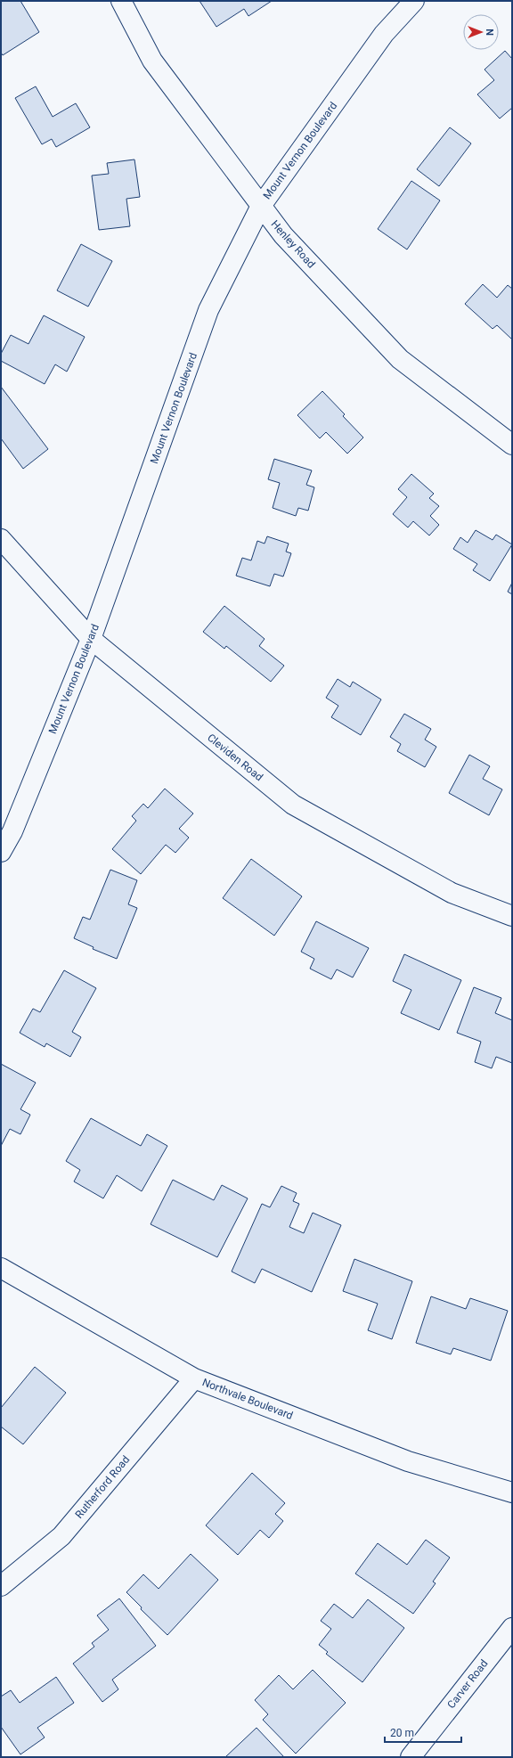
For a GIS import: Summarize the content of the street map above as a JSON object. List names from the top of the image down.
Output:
{
  "streets": {
    "street": [
      "Mount Vernon Boulevard",
      "Henley Road",
      "Cleviden Road",
      "Northvale Boulevard",
      "Rutherford Road",
      "Carver Road"
    ]
  },
  "crossings": [
    ["Mount Vernon Boulevard", "Henley Road"],
    ["Mount Vernon Boulevard", "Cleviden Road"],
    ["Northvale Boulevard", "Rutherford Road"]
  ],
  "scale_bar": "20 m",
  "north": "right"
}
